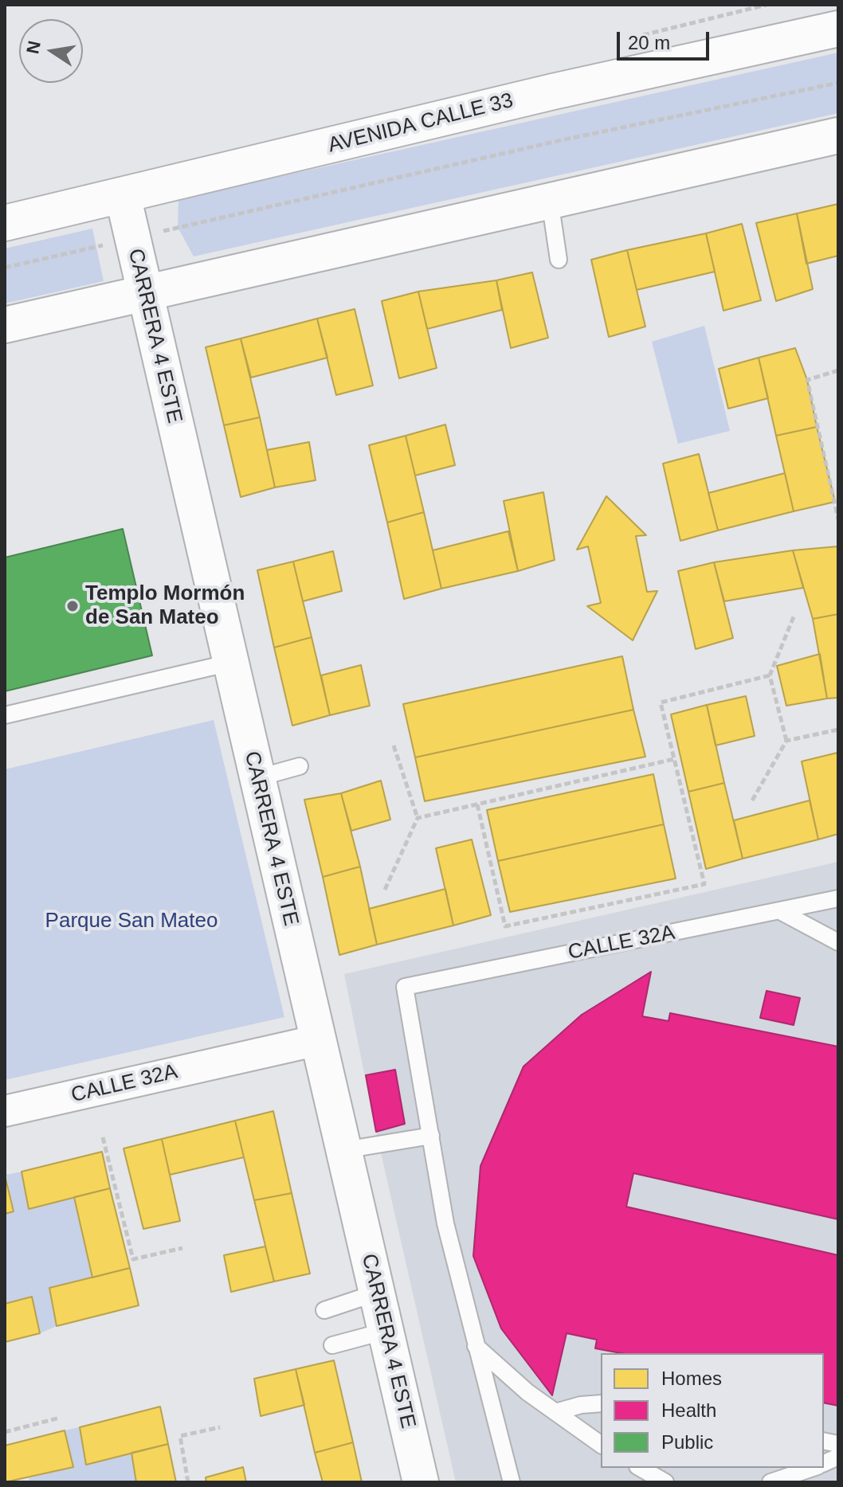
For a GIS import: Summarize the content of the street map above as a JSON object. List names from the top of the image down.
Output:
{
  "streets": {
    "street": ["AVENIDA CALLE 33", "CARRERA 4 ESTE", "CALLE 32A"]
  },
  "crossings": [
    ["AVENIDA CALLE 33", "CARRERA 4 ESTE"],
    ["CARRERA 4 ESTE", "CALLE 32A"]
  ],
  "parks": ["Parque San Mateo"],
  "places": ["Templo Mormón de San Mateo"],
  "legend": ["Homes", "Health", "Public"],
  "scale_bar": "20 m",
  "north": "left"
}
